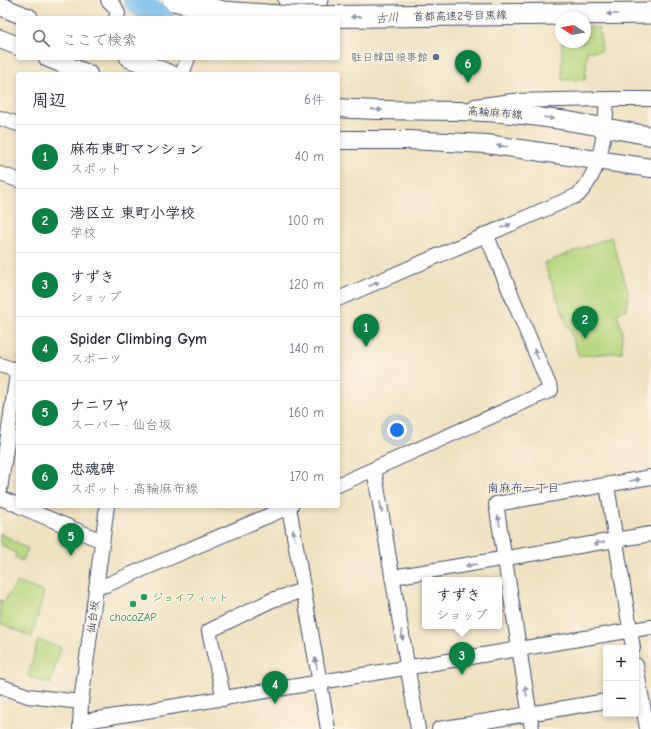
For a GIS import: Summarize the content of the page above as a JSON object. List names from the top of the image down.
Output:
{
  "streets": {
    "highway": ["首都高速2号目黒線"],
    "main road": ["高輪麻布線"],
    "street": ["仙台坂"]
  },
  "one_way": ["首都高速2号目黒線"],
  "districts": ["南麻布一丁目"],
  "water": ["古川"],
  "places": ["駐日韓国領事館", "ジョイフィット", "chocoZAP"],
  "north": "left",
  "page": {
    "search": "ここで検索",
    "pins": [
      "6",
      "2",
      "1",
      "5",
      "3",
      "4"
    ],
    "heading": ["周辺", "6件"],
    "list": [
      {
        "mark": "1",
        "name": "麻布東町マンション",
        "note": "スポット",
        "value": "40 m"
      },
      {
        "mark": "2",
        "name": "港区立 東町小学校",
        "note": "学校",
        "value": "100 m"
      },
      {
        "mark": "3",
        "name": "すずき",
        "note": "ショップ",
        "value": "120 m"
      },
      {
        "mark": "4",
        "name": "Spider Climbing Gym",
        "note": "スポーツ",
        "value": "140 m"
      },
      {
        "mark": "5",
        "name": "ナニワヤ",
        "note": "スーパー · 仙台坂",
        "value": "160 m"
      },
      {
        "mark": "6",
        "name": "忠魂碑",
        "note": "スポット · 高輪麻布線",
        "value": "170 m"
      }
    ],
    "popup": ["すずき", "ショップ"],
    "map_buttons": ["+", "−"]
  }
}
